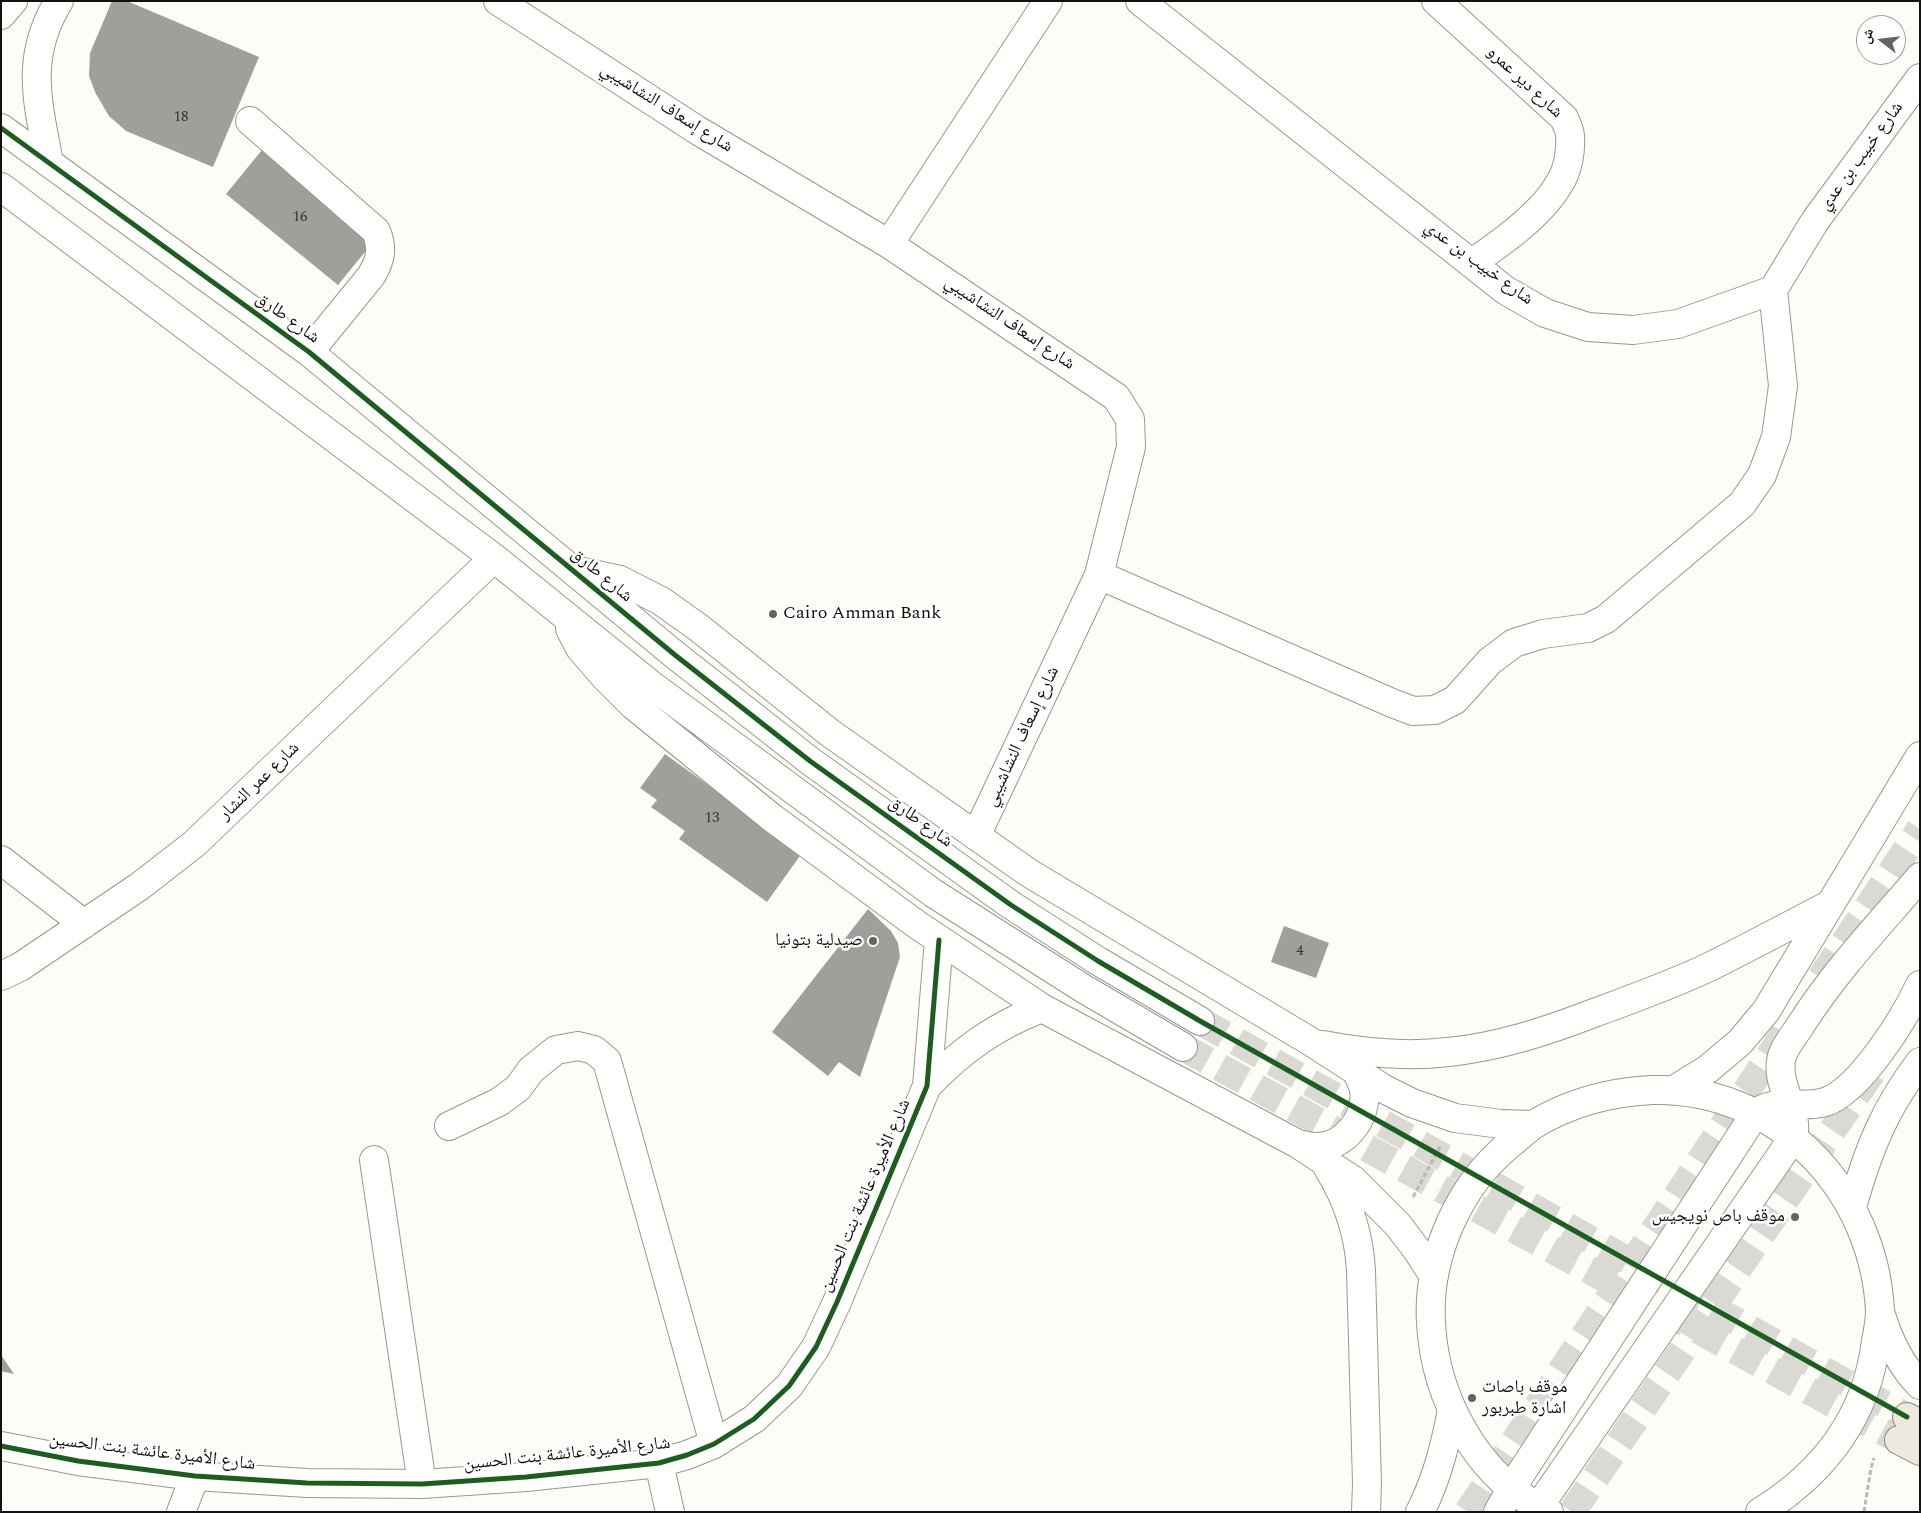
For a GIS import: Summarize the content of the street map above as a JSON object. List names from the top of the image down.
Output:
{
  "streets": {
    "street": [
      "شارع دير عمرو",
      "شارع إسعاف النشاشيبي",
      "شارع خبيب بن عدي",
      "شارع طارق",
      "شارع عمر النشار",
      "شارع الأميرة عائشة بنت الحسين"
    ]
  },
  "crossings": [
    ["شارع دير عمرو", "شارع خبيب بن عدي"]
  ],
  "places": [
    "Cairo Amman Bank",
    "صيدلية بتونيا",
    "موقف باص نويجيس",
    "موقف باصات اشارة طبربور"
  ],
  "house_numbers": [
    "18",
    "16",
    "13",
    "4"
  ],
  "north": "left"
}
